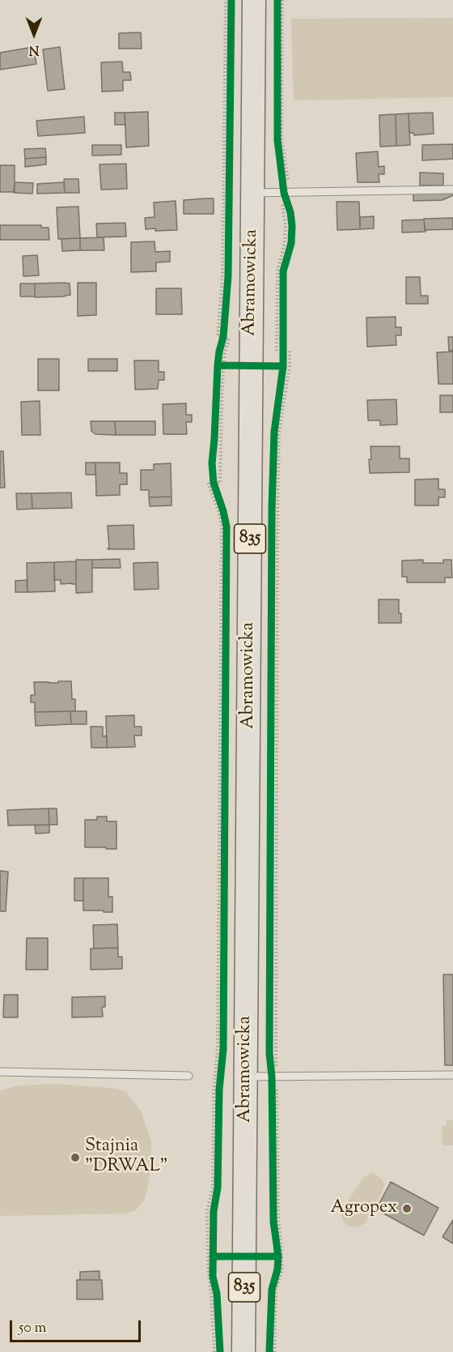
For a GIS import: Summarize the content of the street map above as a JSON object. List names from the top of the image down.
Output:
{
  "streets": {
    "main road": ["Abramowicka", "835"]
  },
  "places": ["Stajnia \"DRWAL\"", "Agropex"],
  "scale_bar": "50 m",
  "north": "bottom"
}
